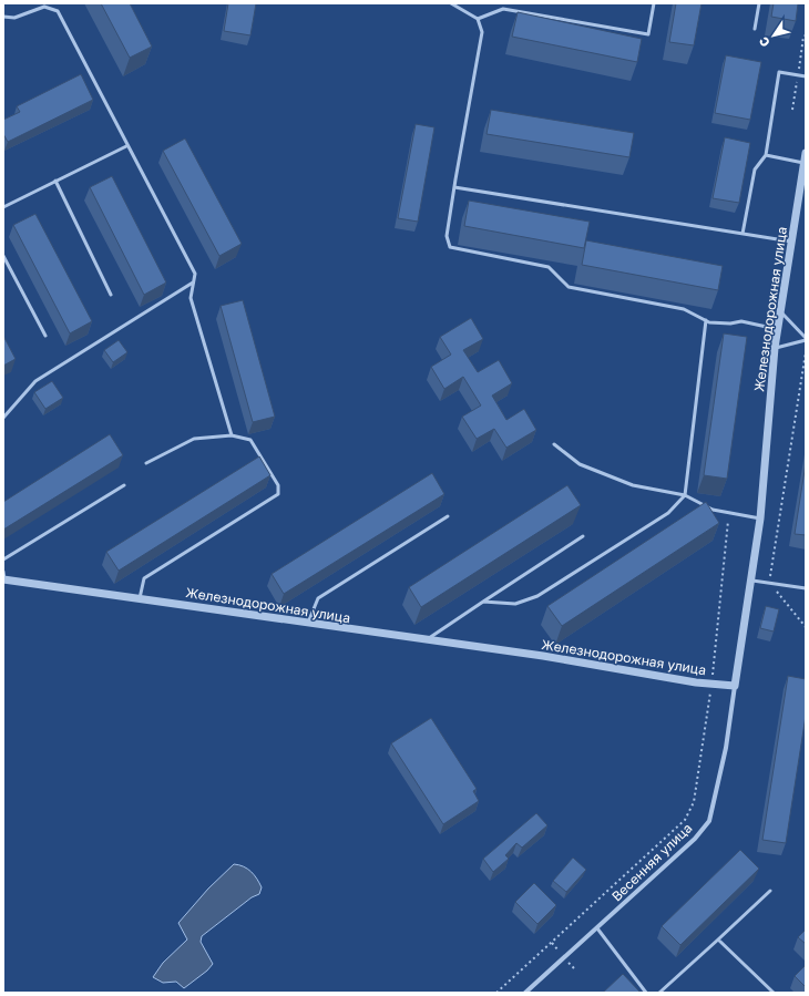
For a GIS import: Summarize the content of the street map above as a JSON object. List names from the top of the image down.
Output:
{
  "streets": {
    "street": ["Железнодорожная улица", "Весенняя улица"]
  },
  "crossings": [
    ["Железнодорожная улица", "Весенняя улица"]
  ],
  "north": "bottom left"
}
